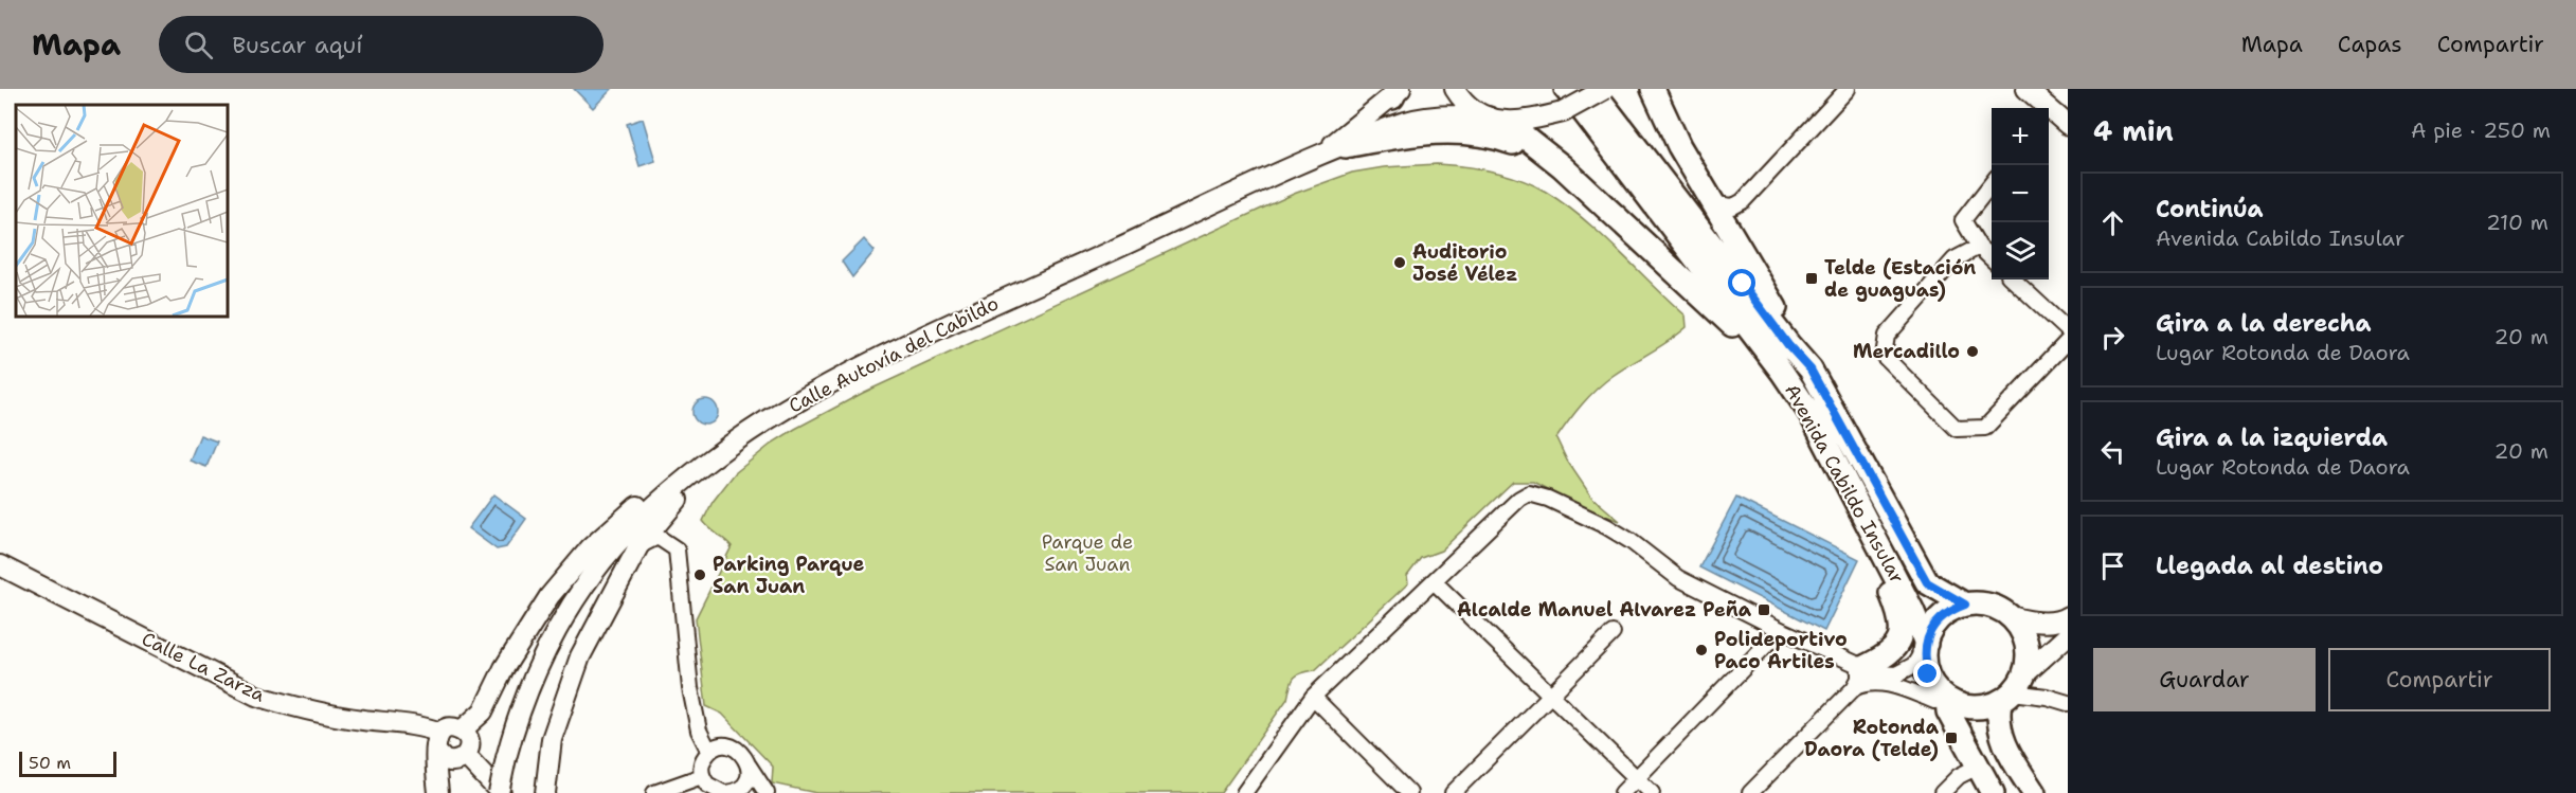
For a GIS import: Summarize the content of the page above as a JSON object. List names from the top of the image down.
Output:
{
  "streets": {
    "main road": ["Calle Autovía del Cabildo", "Avenida Cabildo Insular", "Calle La Zarza"]
  },
  "parks": ["Parque de San Juan"],
  "places": {
    "other": [
      "Auditorio José Vélez",
      "Mercadillo",
      "Parking Parque San Juan",
      "Polideportivo Paco Artiles"
    ],
    "transit": ["Telde (Estación de guaguas)", "Alcalde Manuel Alvarez Peña", "Rotonda Daora (Telde)"]
  },
  "scale_bar": "50 m",
  "page": {
    "header": "Mapa",
    "search": "Buscar aquí",
    "nav": ["Mapa", "Capas", "Compartir"],
    "heading": ["4 min", "A pie · 250 m"],
    "map_buttons": ["+", "−"],
    "list": [
      ["Continúa", "Avenida Cabildo Insular", "210 m"],
      ["Gira a la derecha", "Lugar Rotonda de Daora", "20 m"],
      ["Gira a la izquierda", "Lugar Rotonda de Daora", "20 m"],
      "Llegada al destino"
    ],
    "buttons": ["Guardar", "Compartir"],
    "scale": "50 m"
  }
}
